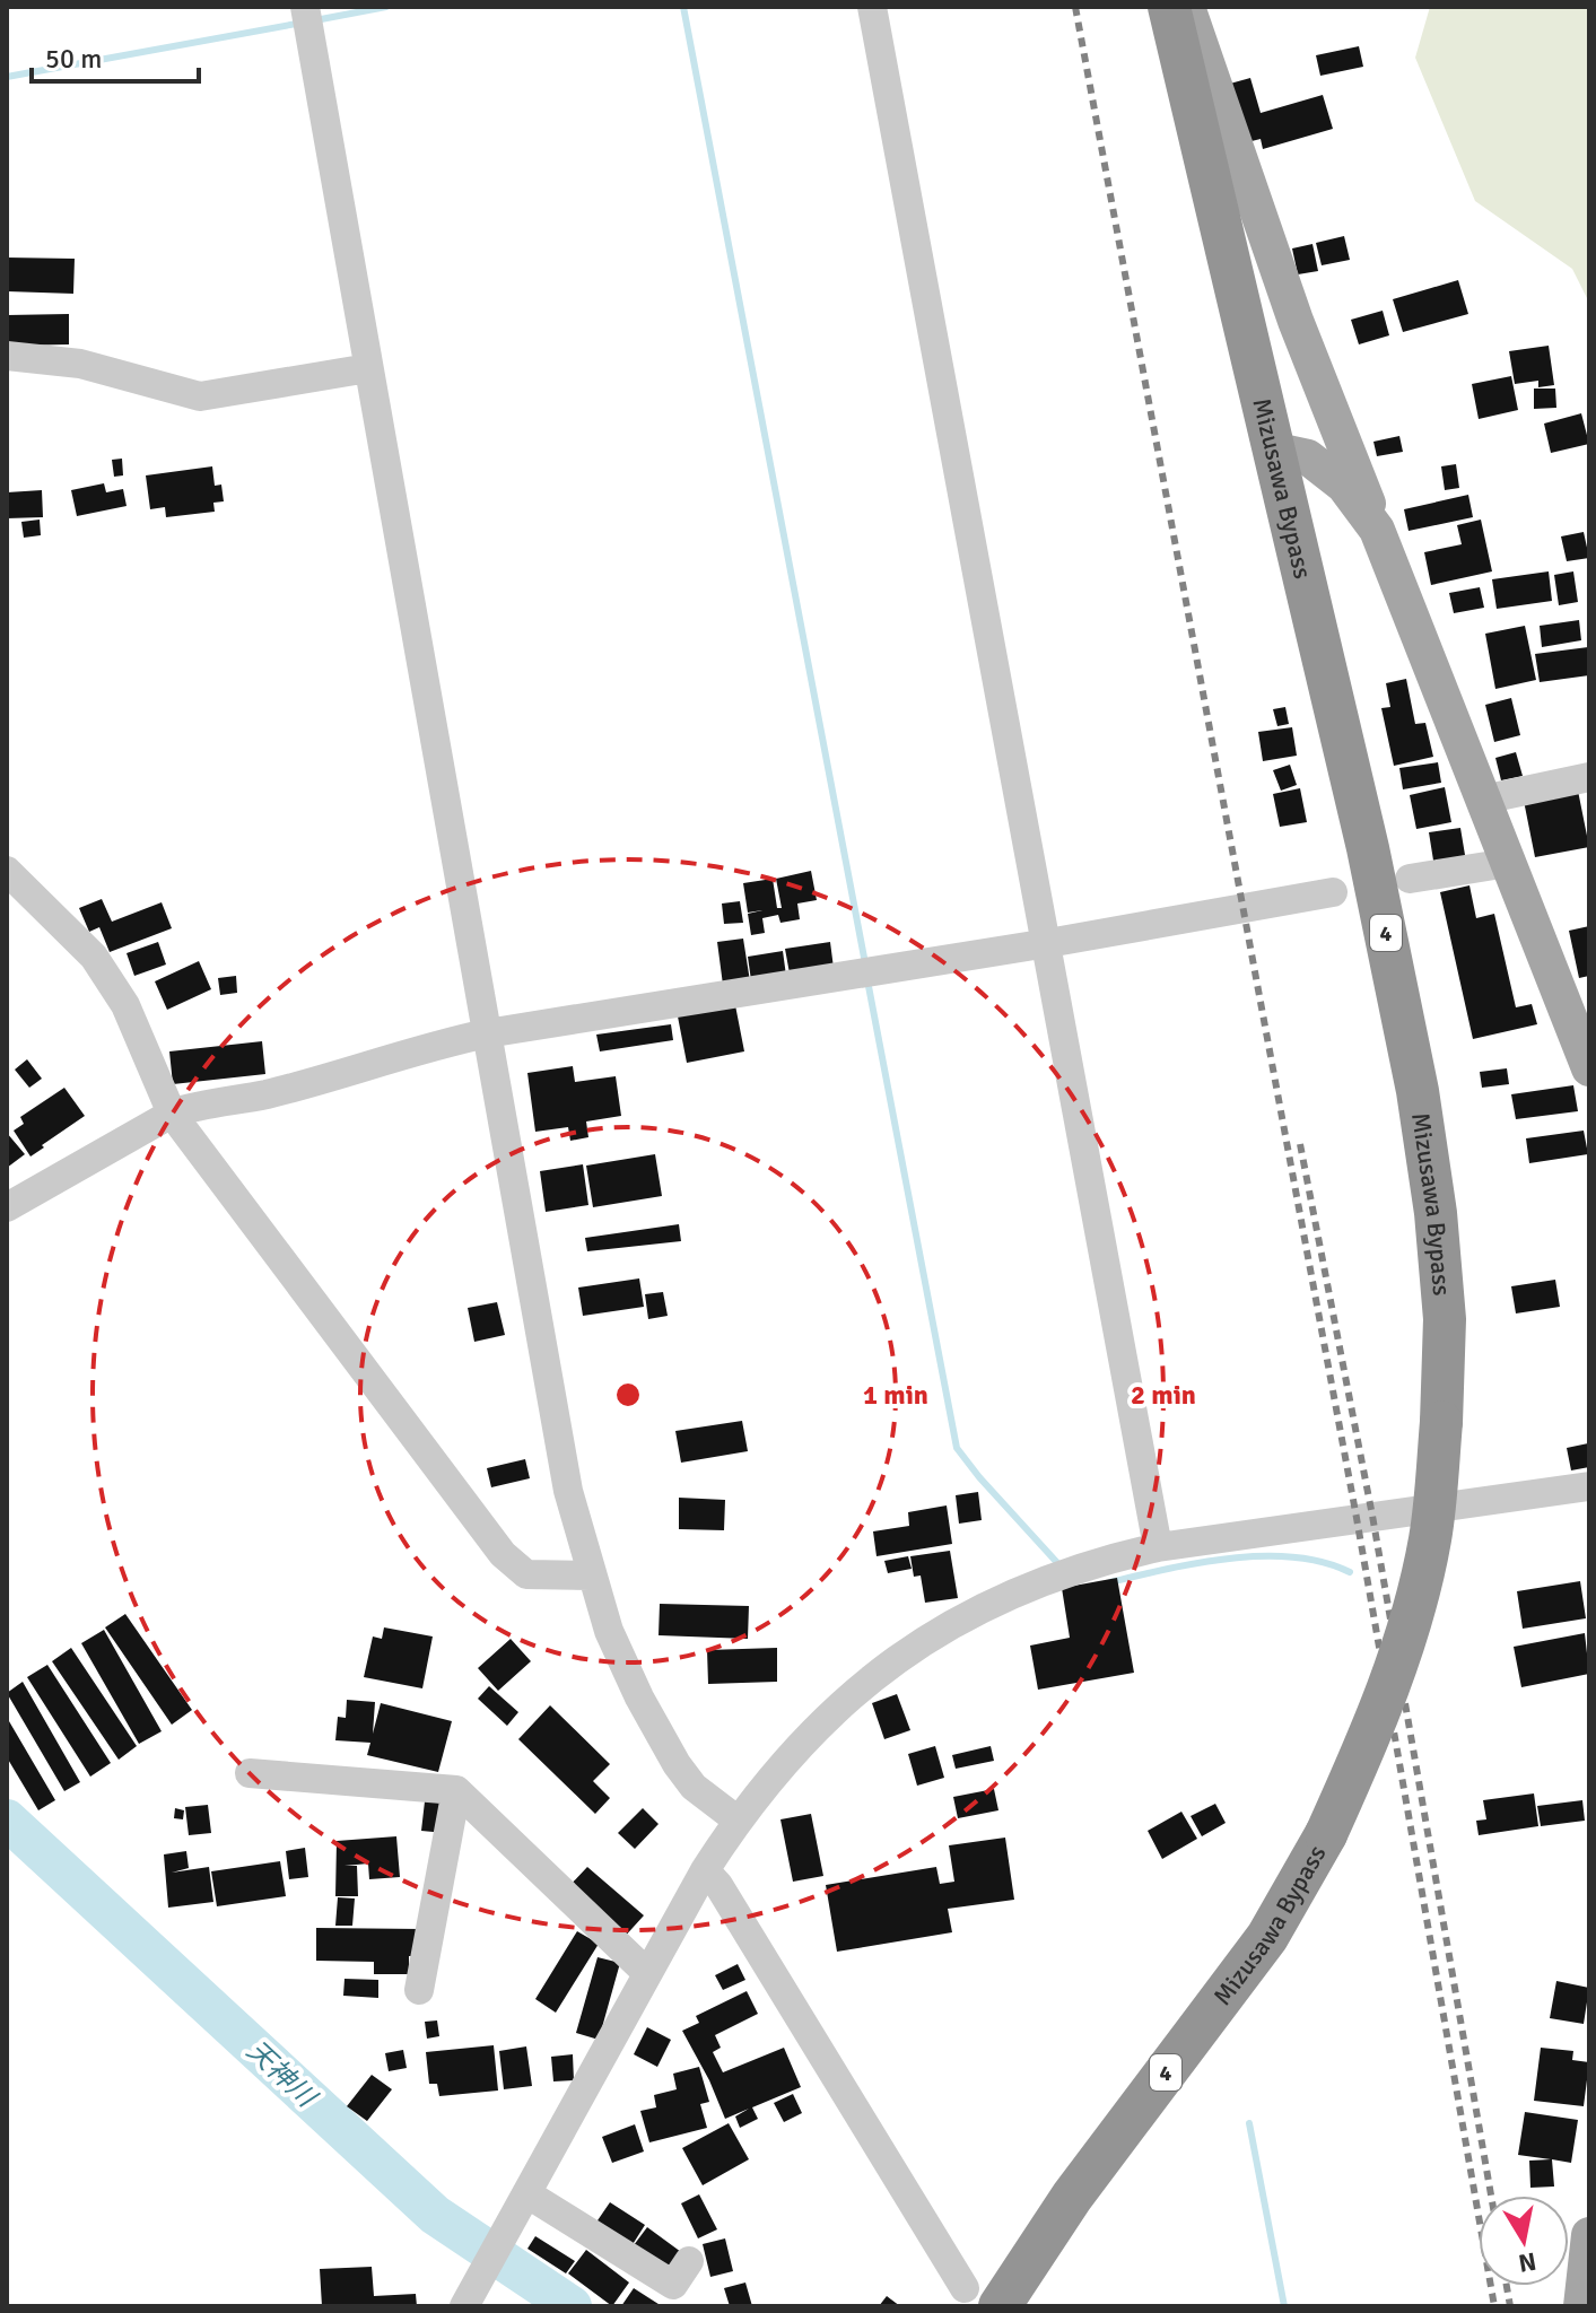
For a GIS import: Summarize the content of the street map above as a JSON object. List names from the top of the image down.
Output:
{
  "streets": {
    "highway": ["Mizusawa Bypass", "4"]
  },
  "water": ["天神川"],
  "scale_bar": "50 m",
  "north": "bottom",
  "rings": ["1 min", "2 min"]
}
